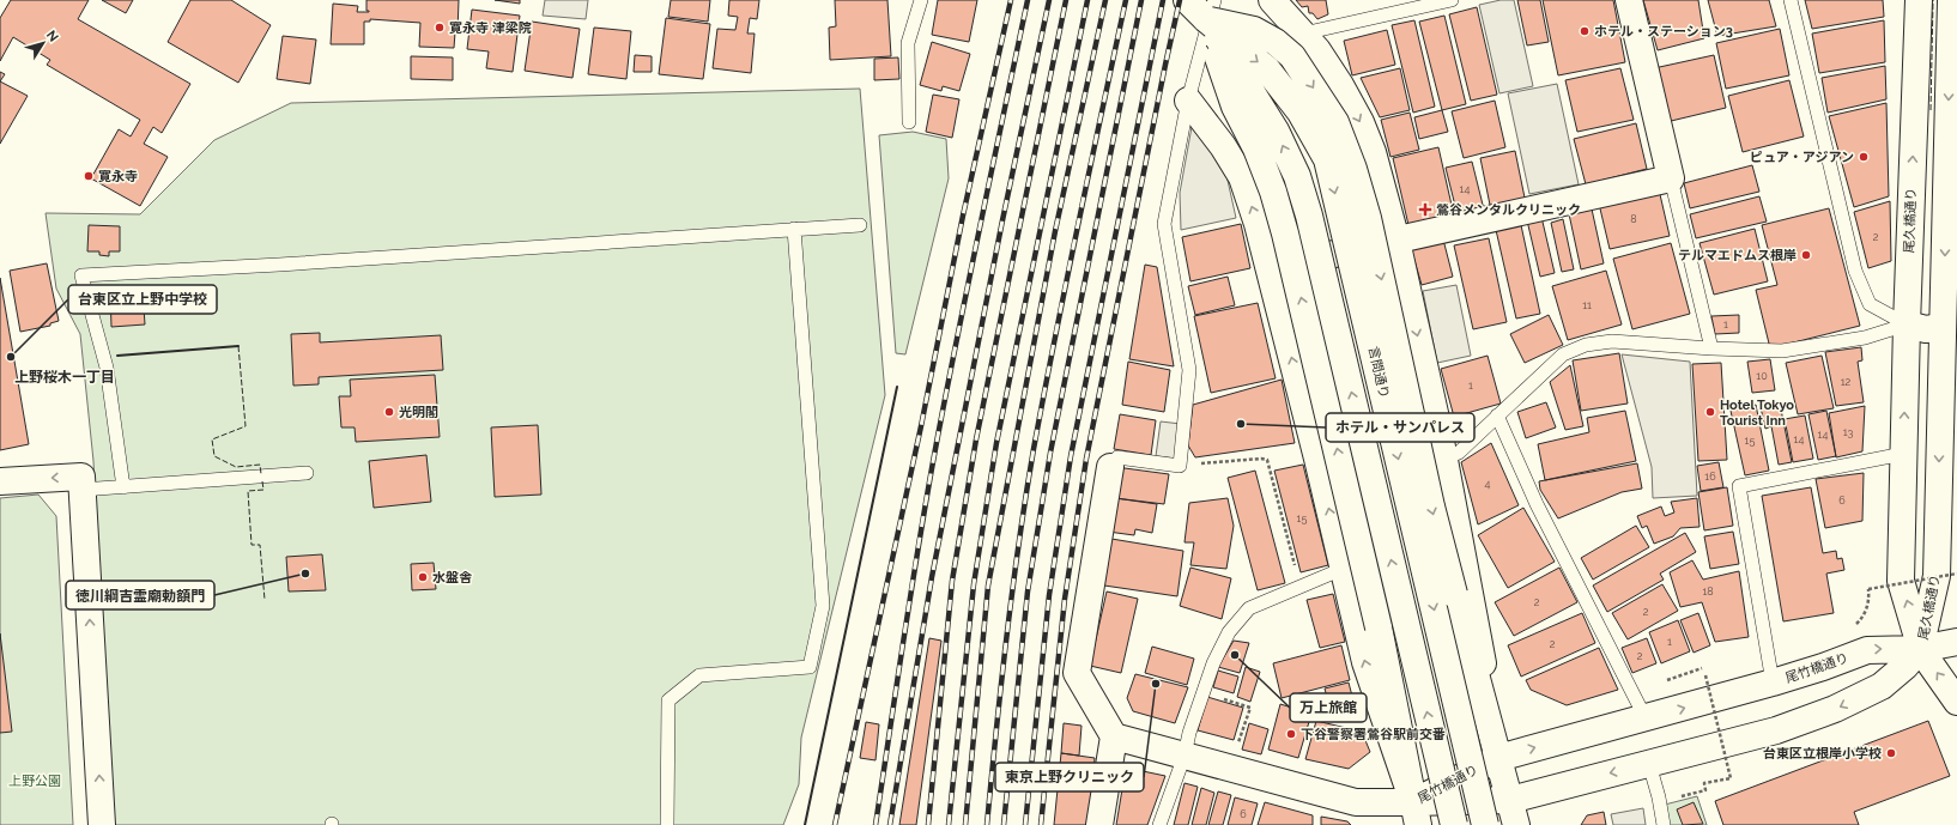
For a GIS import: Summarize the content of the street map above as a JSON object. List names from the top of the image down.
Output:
{
  "streets": {
    "main road": ["尾久橋通り", "言問通り", "尾竹橋通り"]
  },
  "crossings": [
    ["尾久橋通り", "尾竹橋通り"]
  ],
  "districts": ["上野桜木一丁目"],
  "parks": ["上野公園"],
  "places": {
    "other": [
      "寛永寺 津梁院",
      "ホテル・ステーション3",
      "ピュア・アジアン",
      "寛永寺",
      "テルマエドムス根岸",
      "台東区立上野中学校",
      "光明閣",
      "Hotel Tokyo Tourist Inn",
      "ホテル・サンパレス",
      "徳川綱吉霊廟勅額門",
      "水盤舎",
      "万上旅館",
      "東京上野クリニック",
      "下谷警察署鶯谷駅前交番",
      "台東区立根岸小学校"
    ],
    "health": ["鶯谷メンタルクリニック"]
  },
  "house_numbers": [
    "14",
    "8",
    "2",
    "11",
    "1",
    "10",
    "12",
    "1",
    "13",
    "14",
    "14",
    "15",
    "16",
    "4",
    "6",
    "15",
    "18",
    "2",
    "2",
    "1",
    "2",
    "2",
    "6"
  ],
  "north": "top right"
}
